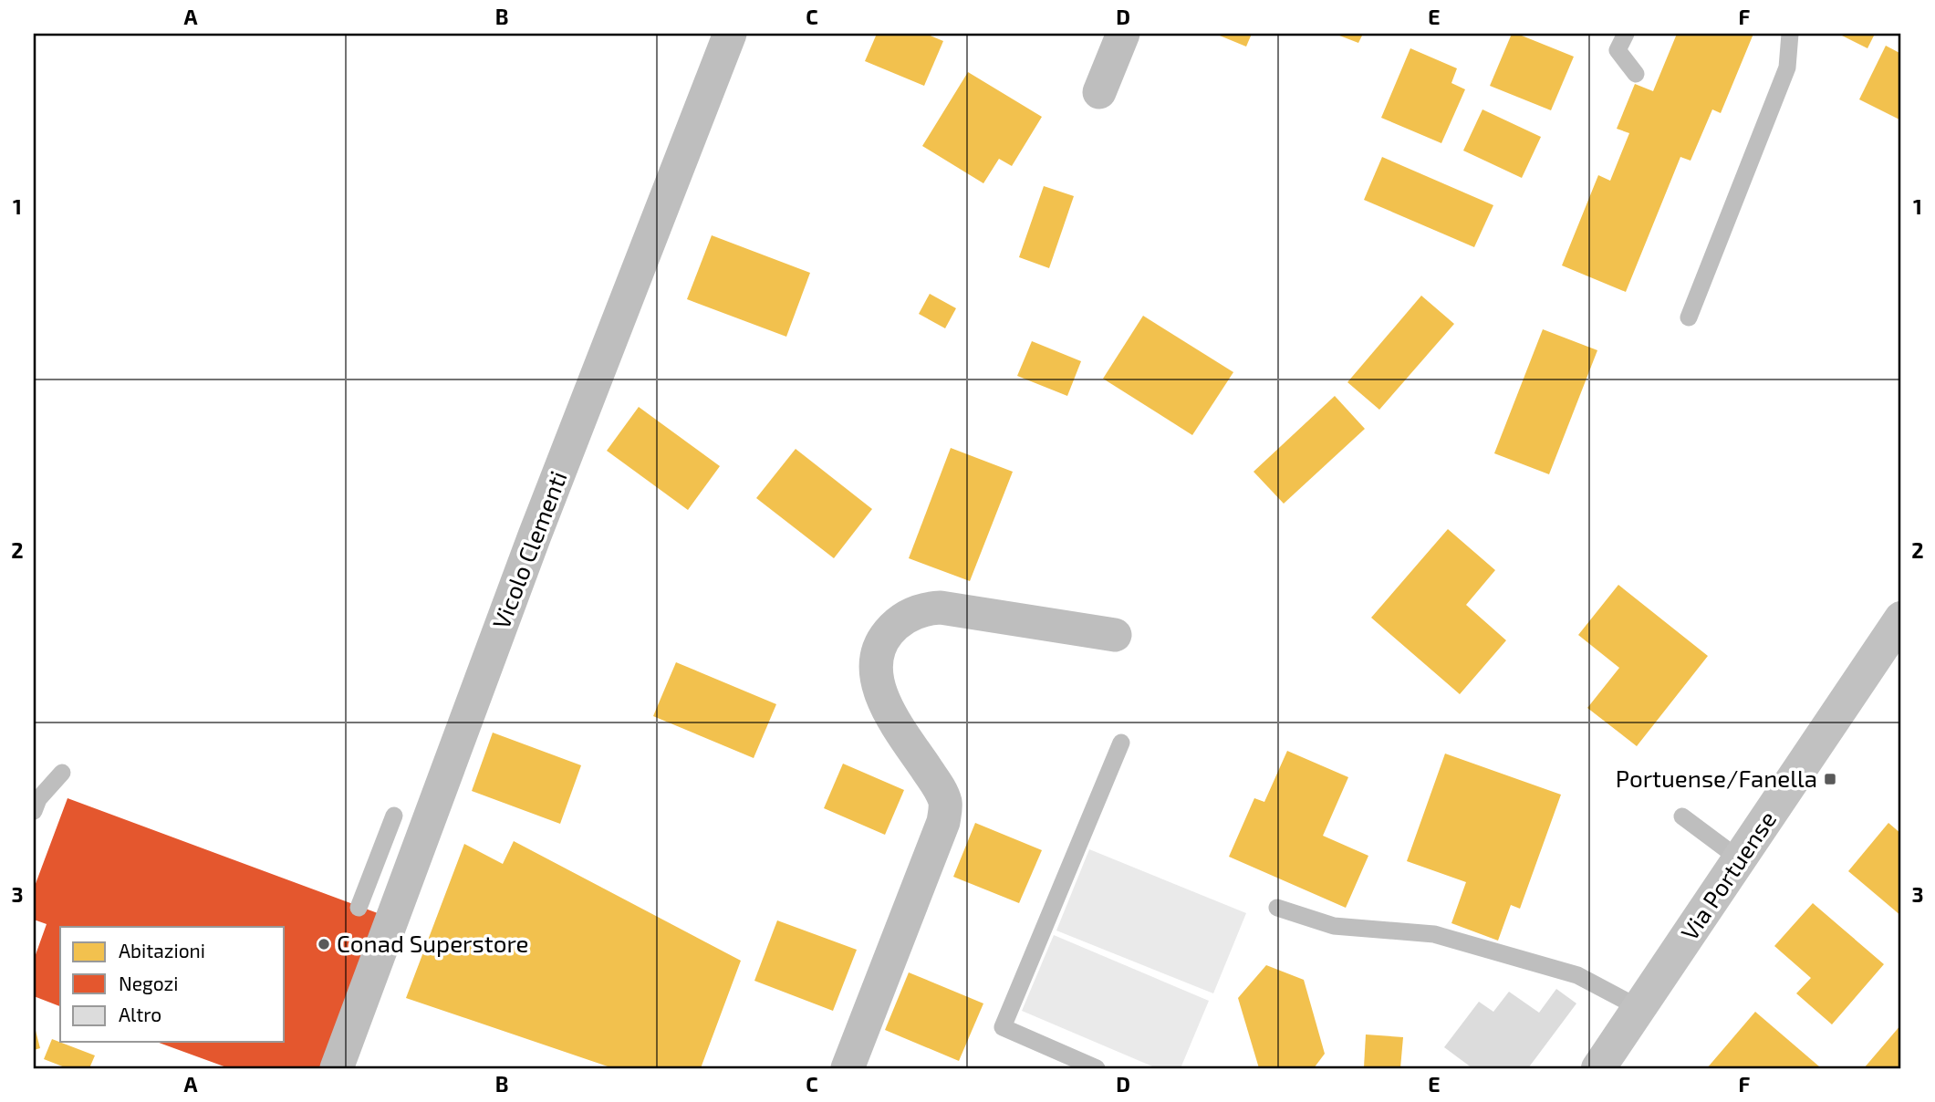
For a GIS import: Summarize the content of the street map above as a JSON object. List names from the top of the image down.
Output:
{
  "streets": {
    "main road": ["Via Portuense"],
    "street": ["Vicolo Clementi"]
  },
  "places": {
    "transit": ["Portuense/Fanella"],
    "other": ["Conad Superstore"]
  },
  "legend": ["Abitazioni", "Negozi", "Altro"],
  "grid": {
    "columns": [
      "A",
      "B",
      "C",
      "D",
      "E",
      "F"
    ],
    "rows": ["1", "2", "3"]
  }
}
